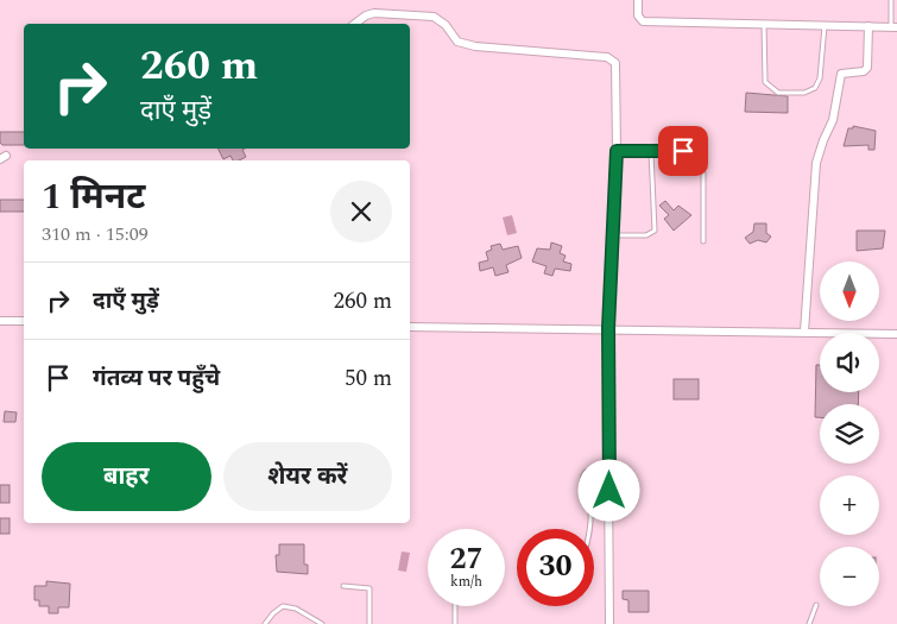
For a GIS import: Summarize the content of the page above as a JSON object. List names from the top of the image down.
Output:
{
  "north": "bottom",
  "page": {
    "turn": ["260 m", "दाएँ मुड़ें"],
    "heading": ["1 मिनट", "310 m · 15:09"],
    "map_buttons": ["+", "−"],
    "list": [
      {
        "name": "दाएँ मुड़ें",
        "value": "260 m"
      },
      {
        "name": "गंतव्य पर पहुँचे",
        "value": "50 m"
      }
    ],
    "buttons": ["बाहर", "शेयर करें"],
    "speed": "27 km/h",
    "limit": "30"
  }
}
